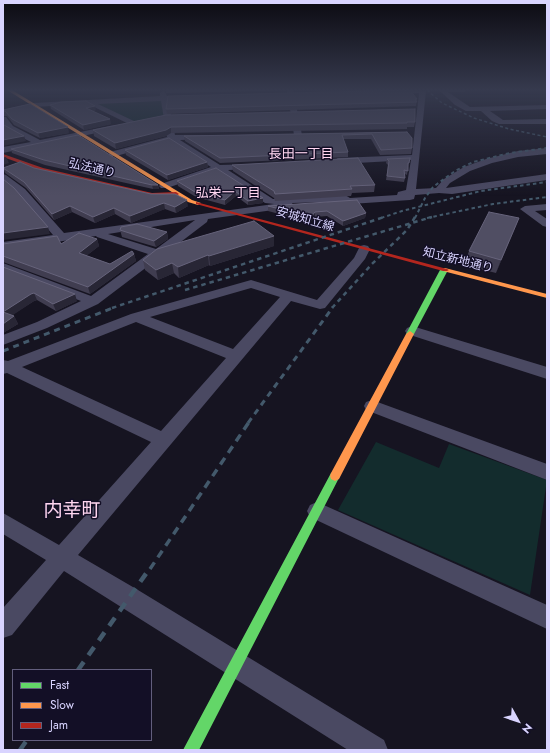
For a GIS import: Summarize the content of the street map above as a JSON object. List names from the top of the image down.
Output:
{
  "streets": {
    "main road": ["弘法通り", "安城知立線", "知立新地通り"]
  },
  "crossings": [
    ["弘法通り", "安城知立線"],
    ["安城知立線", "知立新地通り"]
  ],
  "districts": ["長田一丁目", "弘栄一丁目", "内幸町"],
  "legend": ["Fast", "Slow", "Jam"],
  "north": "bottom right"
}
